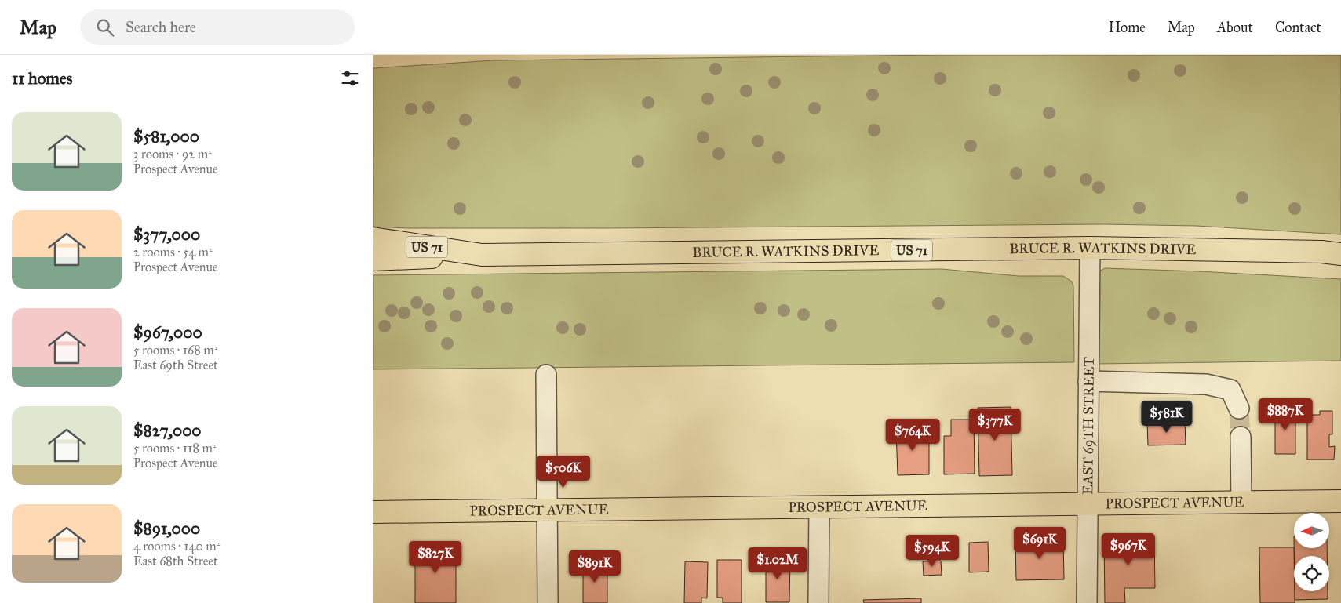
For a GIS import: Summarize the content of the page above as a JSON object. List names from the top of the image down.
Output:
{
  "streets": {
    "main road": ["US 71", "BRUCE R. WATKINS DRIVE", "PROSPECT AVENUE"],
    "street": ["EAST 69TH STREET"]
  },
  "crossings": [
    ["BRUCE R. WATKINS DRIVE", "EAST 69TH STREET"],
    ["EAST 69TH STREET", "PROSPECT AVENUE"]
  ],
  "north": "left",
  "page": {
    "header": "Map",
    "search": "Search here",
    "nav": [
      "Home",
      "Map",
      "About",
      "Contact"
    ],
    "heading": "11 homes",
    "list": [
      {
        "name": "$581,000",
        "note": "3 rooms · 92 m² · Prospect Avenue"
      },
      {
        "name": "$377,000",
        "note": "2 rooms · 54 m² · Prospect Avenue"
      },
      {
        "name": "$967,000",
        "note": "5 rooms · 168 m² · East 69th Street"
      },
      {
        "name": "$827,000",
        "note": "5 rooms · 118 m² · Prospect Avenue"
      },
      {
        "name": "$891,000",
        "note": "4 rooms · 140 m² · East 68th Street"
      }
    ],
    "price": [
      "$887K",
      "$581K",
      "$377K",
      "$764K",
      "$506K",
      "$691K",
      "$967K",
      "$594K",
      "$827K",
      "$1.02M",
      "$891K"
    ]
  }
}
